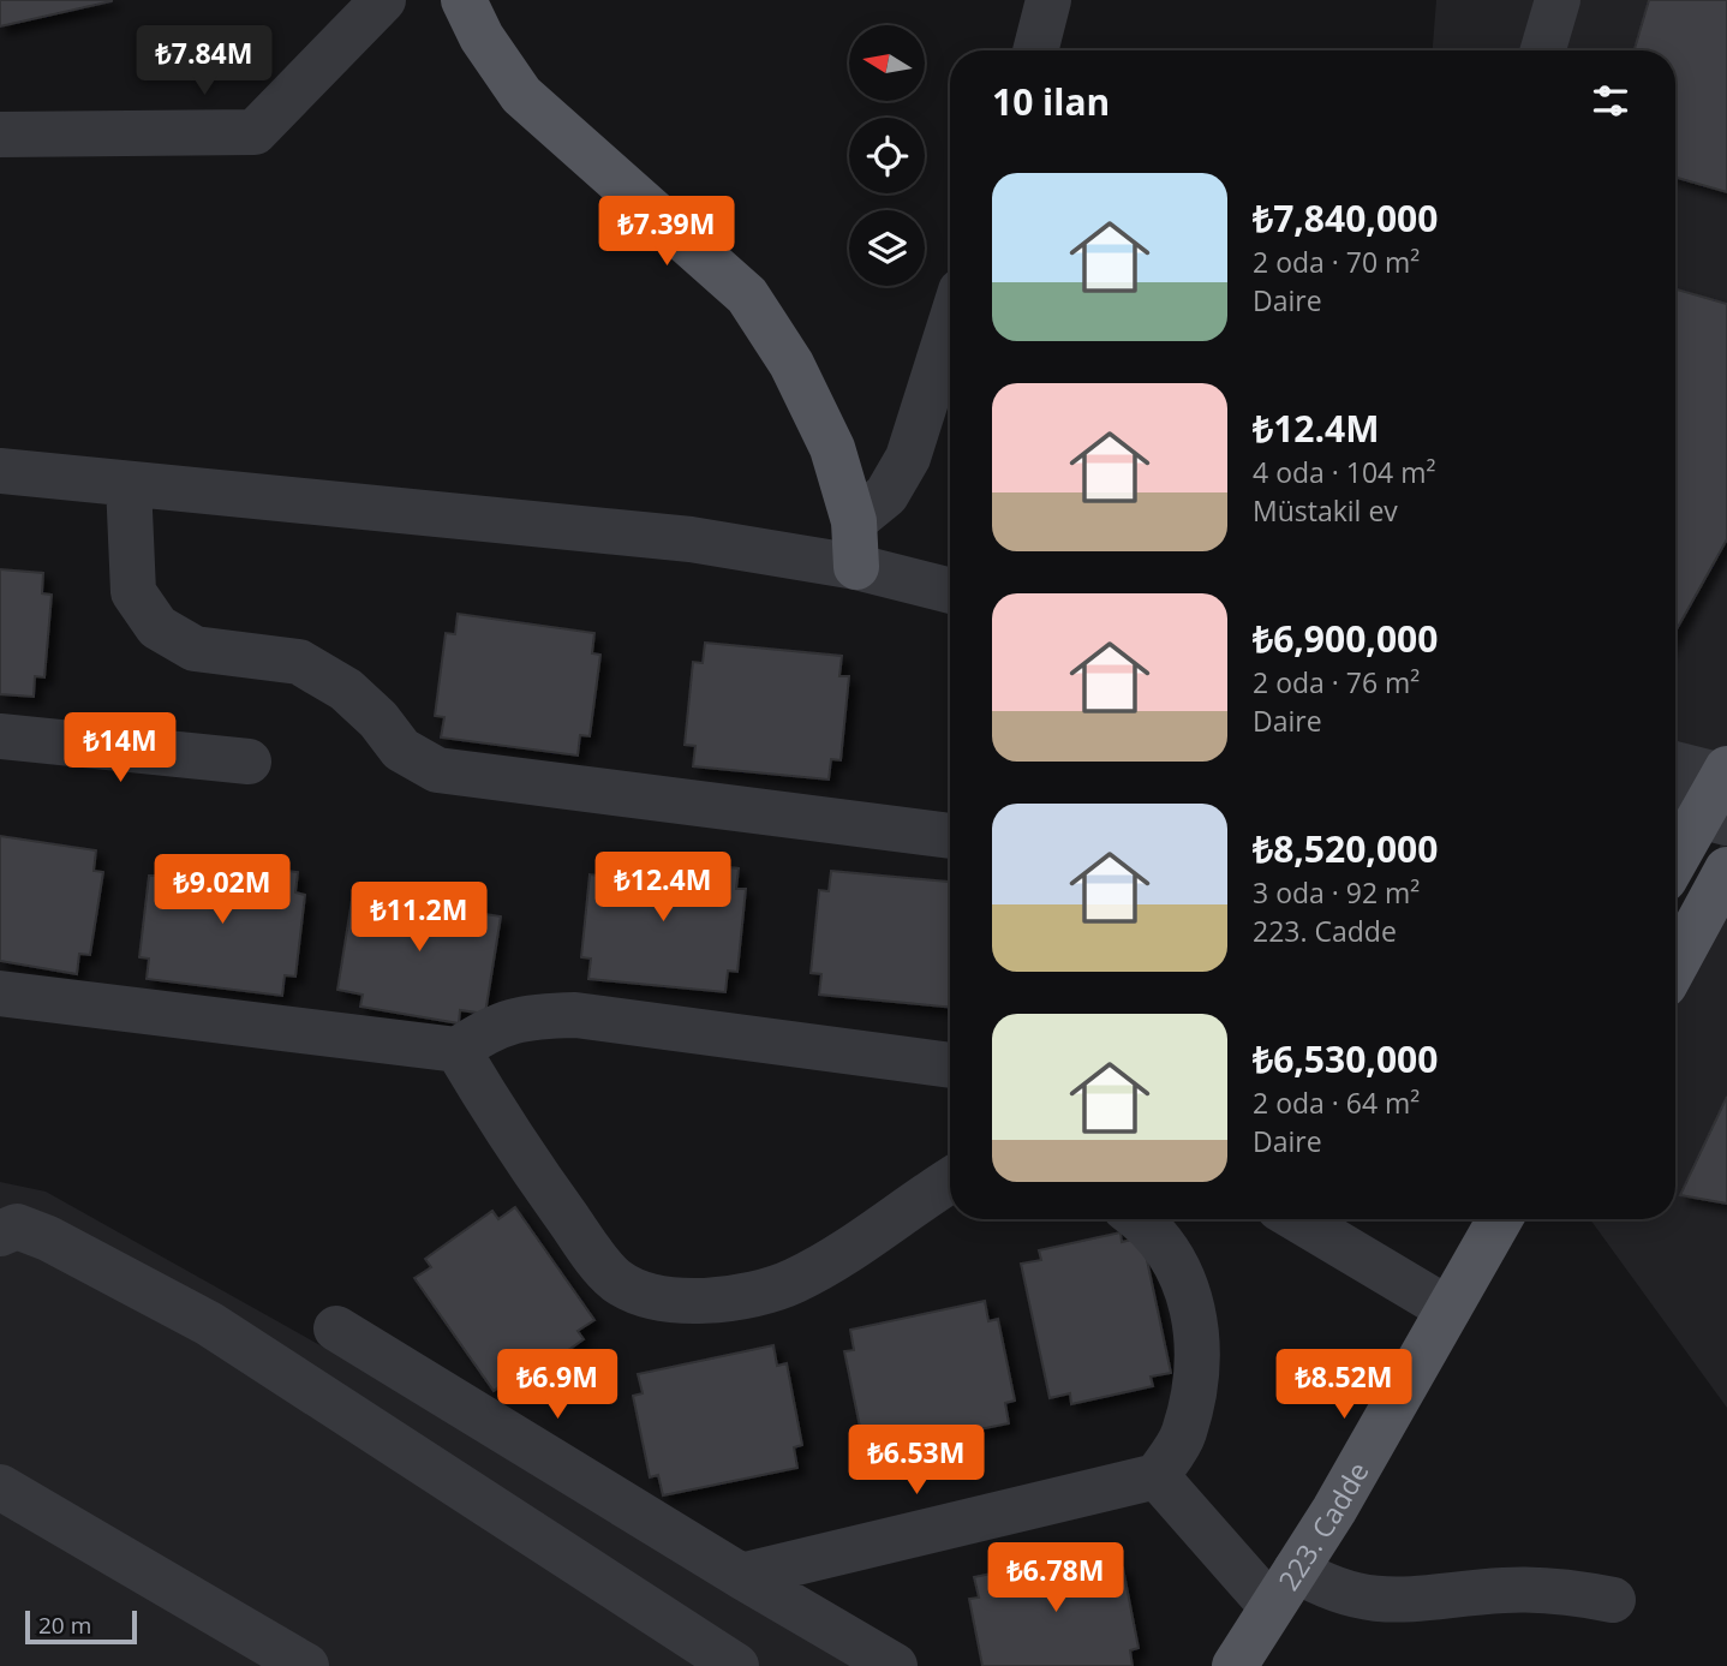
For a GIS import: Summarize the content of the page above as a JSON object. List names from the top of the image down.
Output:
{
  "streets": {
    "main road": ["223. Cadde"]
  },
  "scale_bar": "20 m",
  "north": "left",
  "page": {
    "price": [
      "₺7.84M",
      "₺7.39M",
      "₺14M",
      "₺12.4M",
      "₺9.02M",
      "₺11.2M",
      "₺6.9M",
      "₺8.52M",
      "₺6.53M",
      "₺6.78M"
    ],
    "heading": "10 ilan",
    "list": [
      {
        "name": "₺7,840,000",
        "note": "2 oda · 70 m² · Daire"
      },
      {
        "name": "₺12.4M",
        "note": "4 oda · 104 m² · Müstakil ev"
      },
      {
        "name": "₺6,900,000",
        "note": "2 oda · 76 m² · Daire"
      },
      {
        "name": "₺8,520,000",
        "note": "3 oda · 92 m² · 223. Cadde"
      },
      {
        "name": "₺6,530,000",
        "note": "2 oda · 64 m² · Daire"
      }
    ],
    "scale": "20 m"
  }
}
